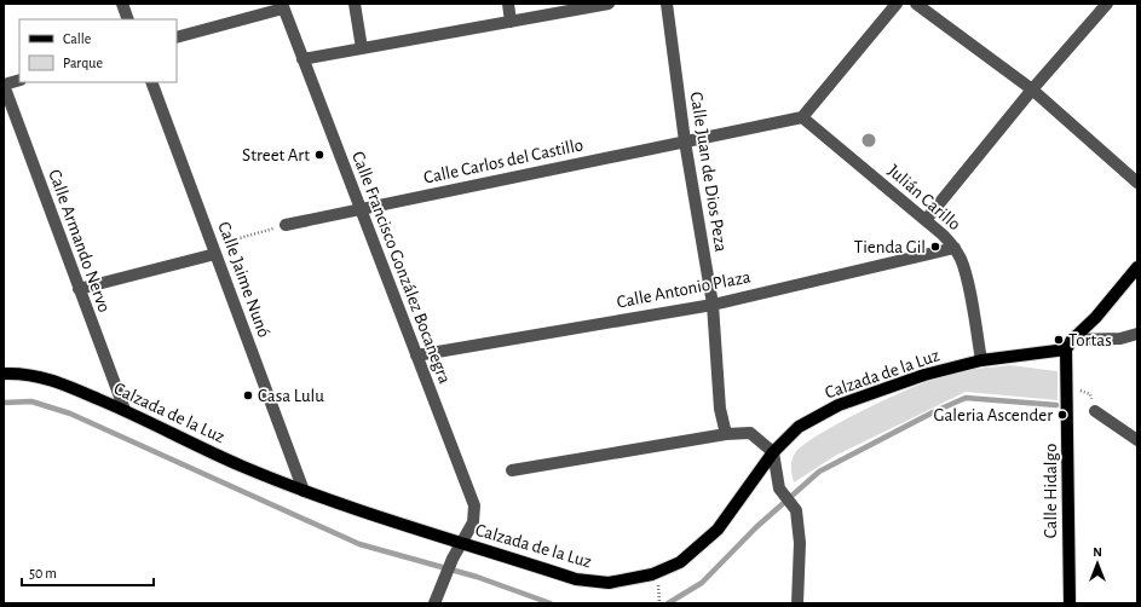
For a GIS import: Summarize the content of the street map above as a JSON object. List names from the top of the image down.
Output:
{
  "streets": {
    "main road": ["Calzada de la Luz", "Calle Hidalgo"],
    "street": [
      "Calle Carlos del Castillo",
      "Calle Juan de Dios Peza",
      "Julián Carillo",
      "Calle Armando Nervo",
      "Calle Francisco González Bocanegra",
      "Calle Jaime Nunó",
      "Calle Antonio Plaza"
    ]
  },
  "crossings": [
    ["Calle Carlos del Castillo", "Calle Juan de Dios Peza"],
    ["Calle Carlos del Castillo", "Julián Carillo"],
    ["Calle Carlos del Castillo", "Calle Francisco González Bocanegra"],
    ["Calle Juan de Dios Peza", "Calle Antonio Plaza"],
    ["Julián Carillo", "Calle Antonio Plaza"],
    ["Julián Carillo", "Calzada de la Luz"],
    ["Calle Armando Nervo", "Calzada de la Luz"],
    ["Calle Francisco González Bocanegra", "Calle Antonio Plaza"],
    ["Calle Francisco González Bocanegra", "Calzada de la Luz"],
    ["Calle Jaime Nunó", "Calzada de la Luz"],
    ["Calzada de la Luz", "Calle Hidalgo"]
  ],
  "places": [
    "Street Art",
    "Tienda Gil",
    "Tortas",
    "Casa Lulu",
    "Galeria Ascender"
  ],
  "legend": ["Calle", "Parque"],
  "scale_bar": "50 m",
  "north": "top"
}
